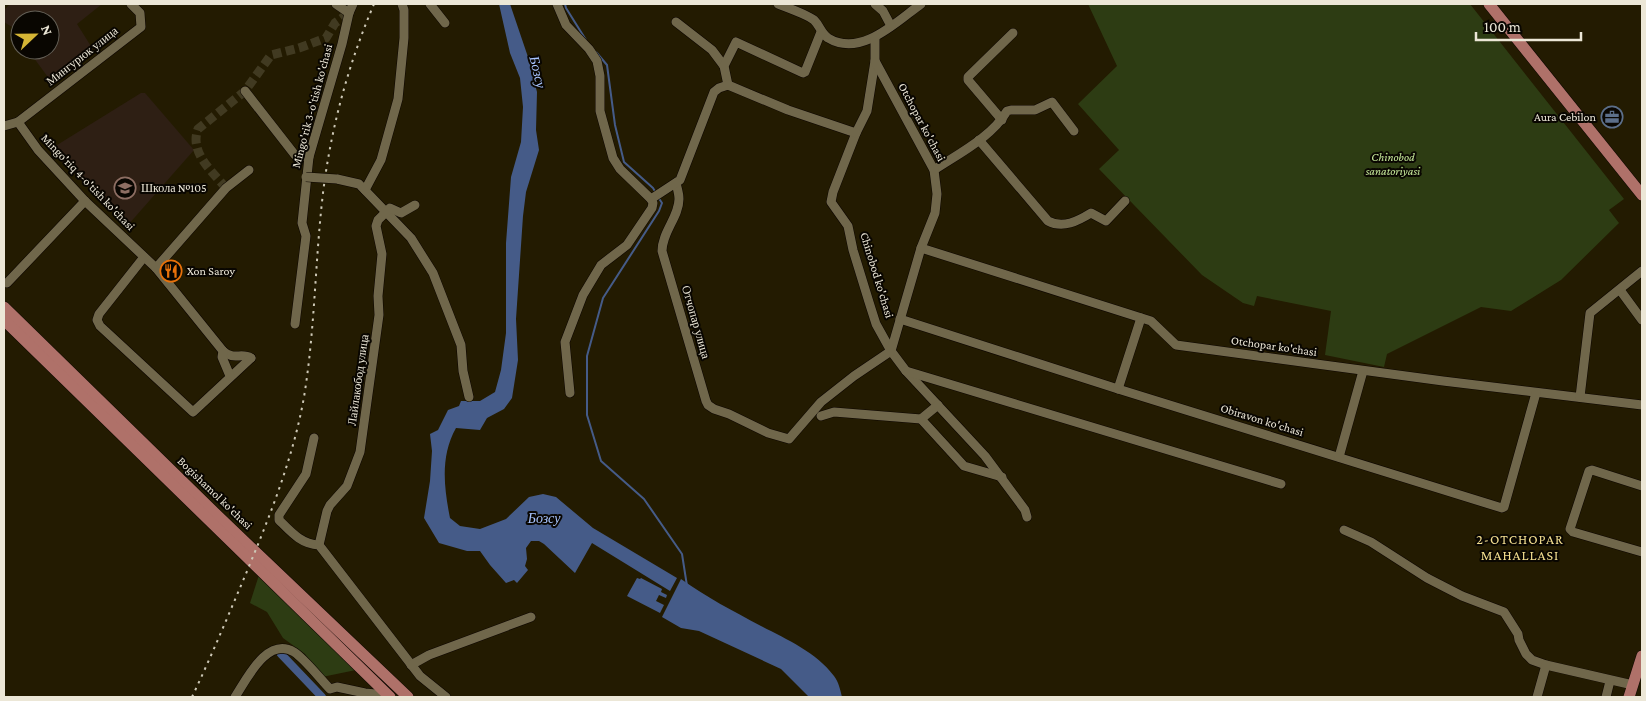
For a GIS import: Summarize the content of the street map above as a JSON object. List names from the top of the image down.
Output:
{
  "streets": {
    "main road": ["Bogishamol ko'chasi"],
    "street": [
      "Мингурюк улица",
      "Mingo'rik 3-o'tish ko'chasi",
      "Otchopar ko'chasi",
      "Mingo'riq 4-o'tish ko'chasi",
      "Chinobod ko'chasi",
      "Отчопар улица",
      "Лайлакобод улица",
      "Obiravon ko'chasi"
    ]
  },
  "crossings": [
    ["Мингурюк улица", "Mingo'riq 4-o'tish ko'chasi"],
    ["Otchopar ko'chasi", "Chinobod ko'chasi"],
    ["Otchopar ko'chasi", "Отчопар улица"],
    ["Otchopar ko'chasi", "Obiravon ko'chasi"],
    ["Chinobod ko'chasi", "Отчопар улица"]
  ],
  "districts": ["2-OTCHOPAR MAHALLASI"],
  "water": ["Бозсу"],
  "parks": ["Chinobod sanatoriyasi"],
  "places": {
    "office": ["Aura Cebilon"],
    "school or university": ["Школа №105"],
    "restaurant": ["Xon Saroy"]
  },
  "scale_bar": "100 m",
  "north": "right"
}
